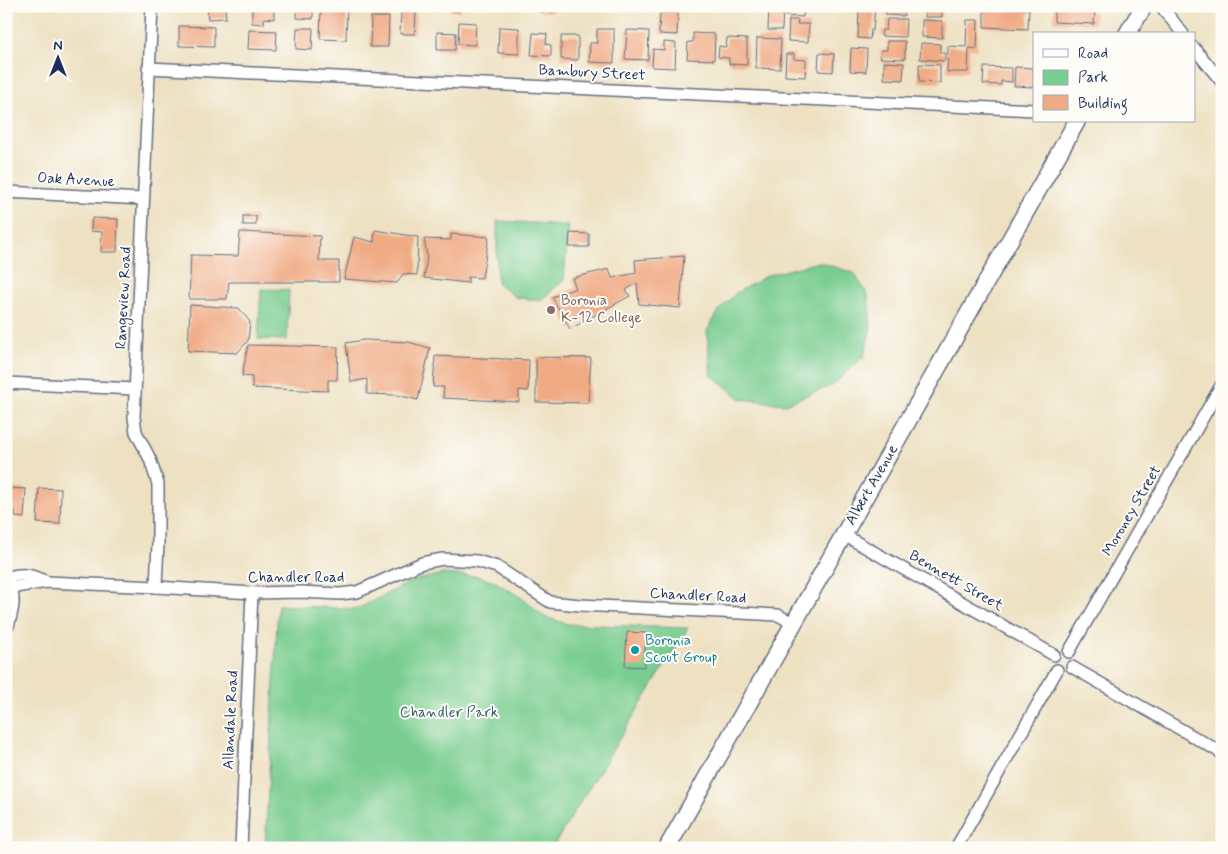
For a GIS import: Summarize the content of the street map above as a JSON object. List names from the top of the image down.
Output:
{
  "streets": {
    "main road": ["Albert Avenue"],
    "street": [
      "Bambury Street",
      "Oak Avenue",
      "Rangeview Road",
      "Moroney Street",
      "Chandler Road",
      "Bennett Street",
      "Allandale Road"
    ]
  },
  "crossings": [
    ["Bambury Street", "Rangeview Road"],
    ["Oak Avenue", "Rangeview Road"],
    ["Rangeview Road", "Chandler Road"],
    ["Albert Avenue", "Chandler Road"],
    ["Albert Avenue", "Bennett Street"],
    ["Moroney Street", "Bennett Street"],
    ["Chandler Road", "Allandale Road"]
  ],
  "parks": ["Chandler Park"],
  "places": ["Boronia K-12 College", "Boronia Scout Group"],
  "legend": ["Road", "Park", "Building"],
  "north": "top"
}
